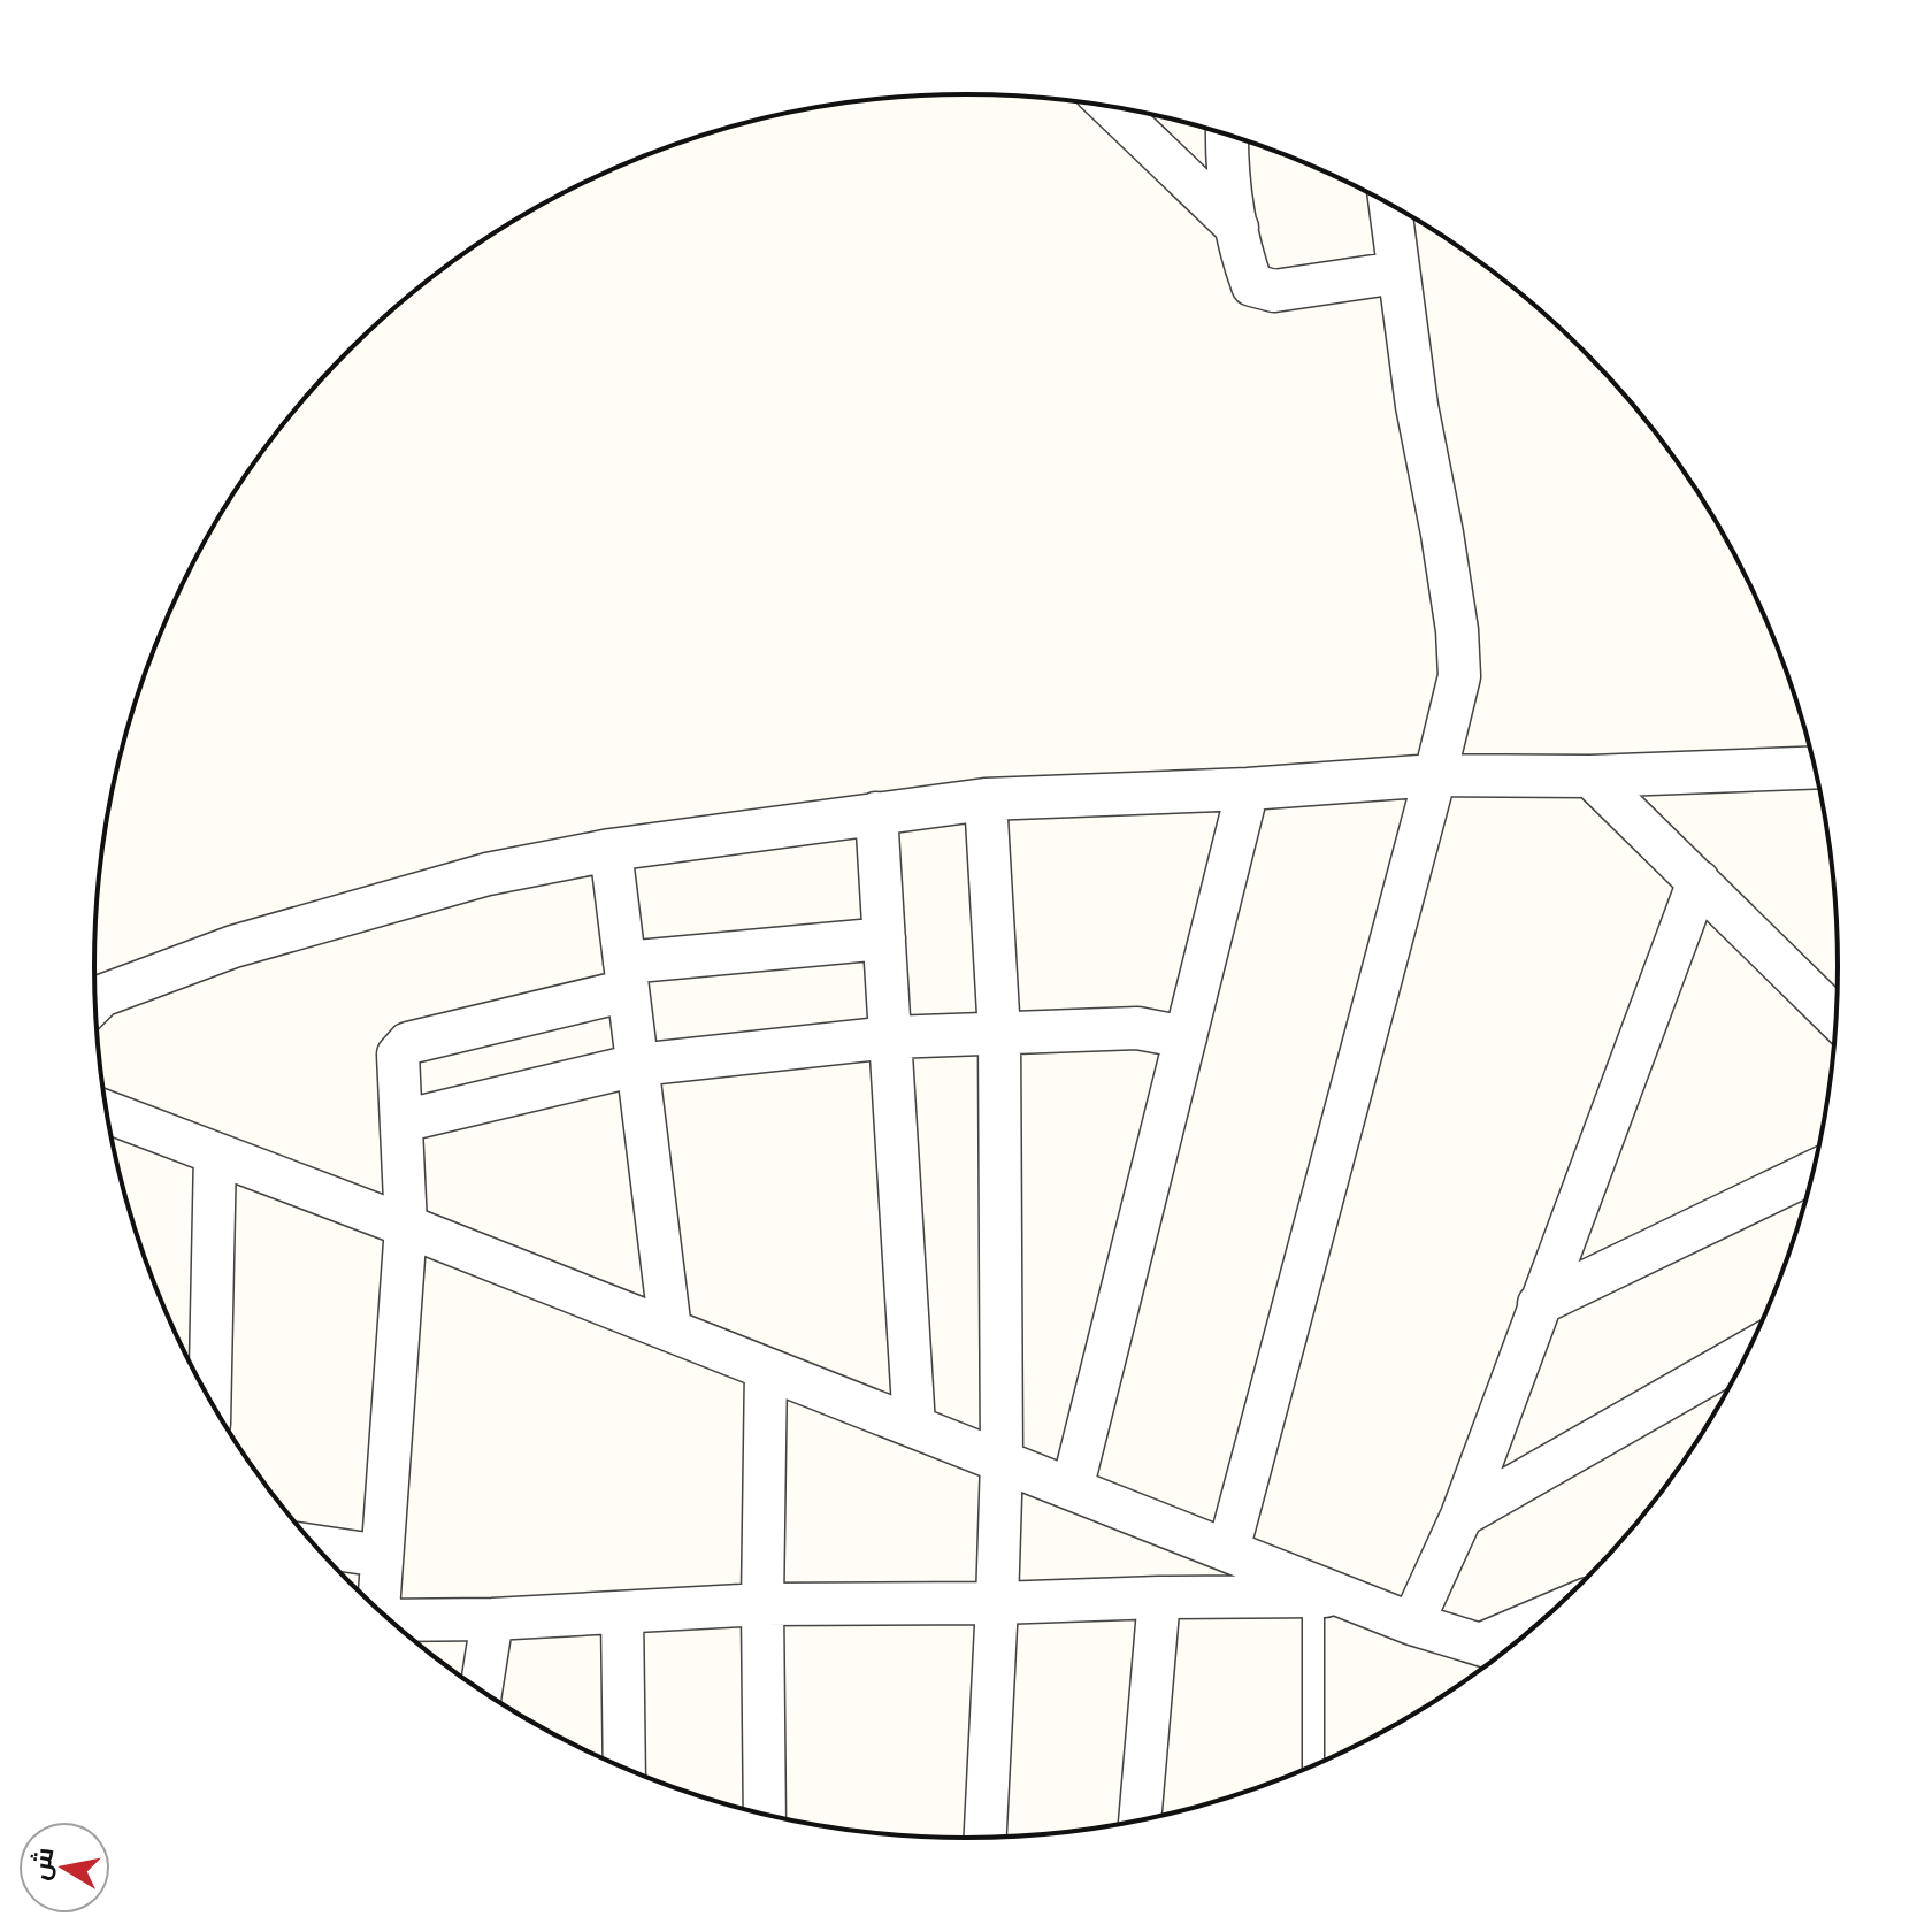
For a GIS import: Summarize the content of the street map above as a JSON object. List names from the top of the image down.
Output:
{
  "north": "left"
}
